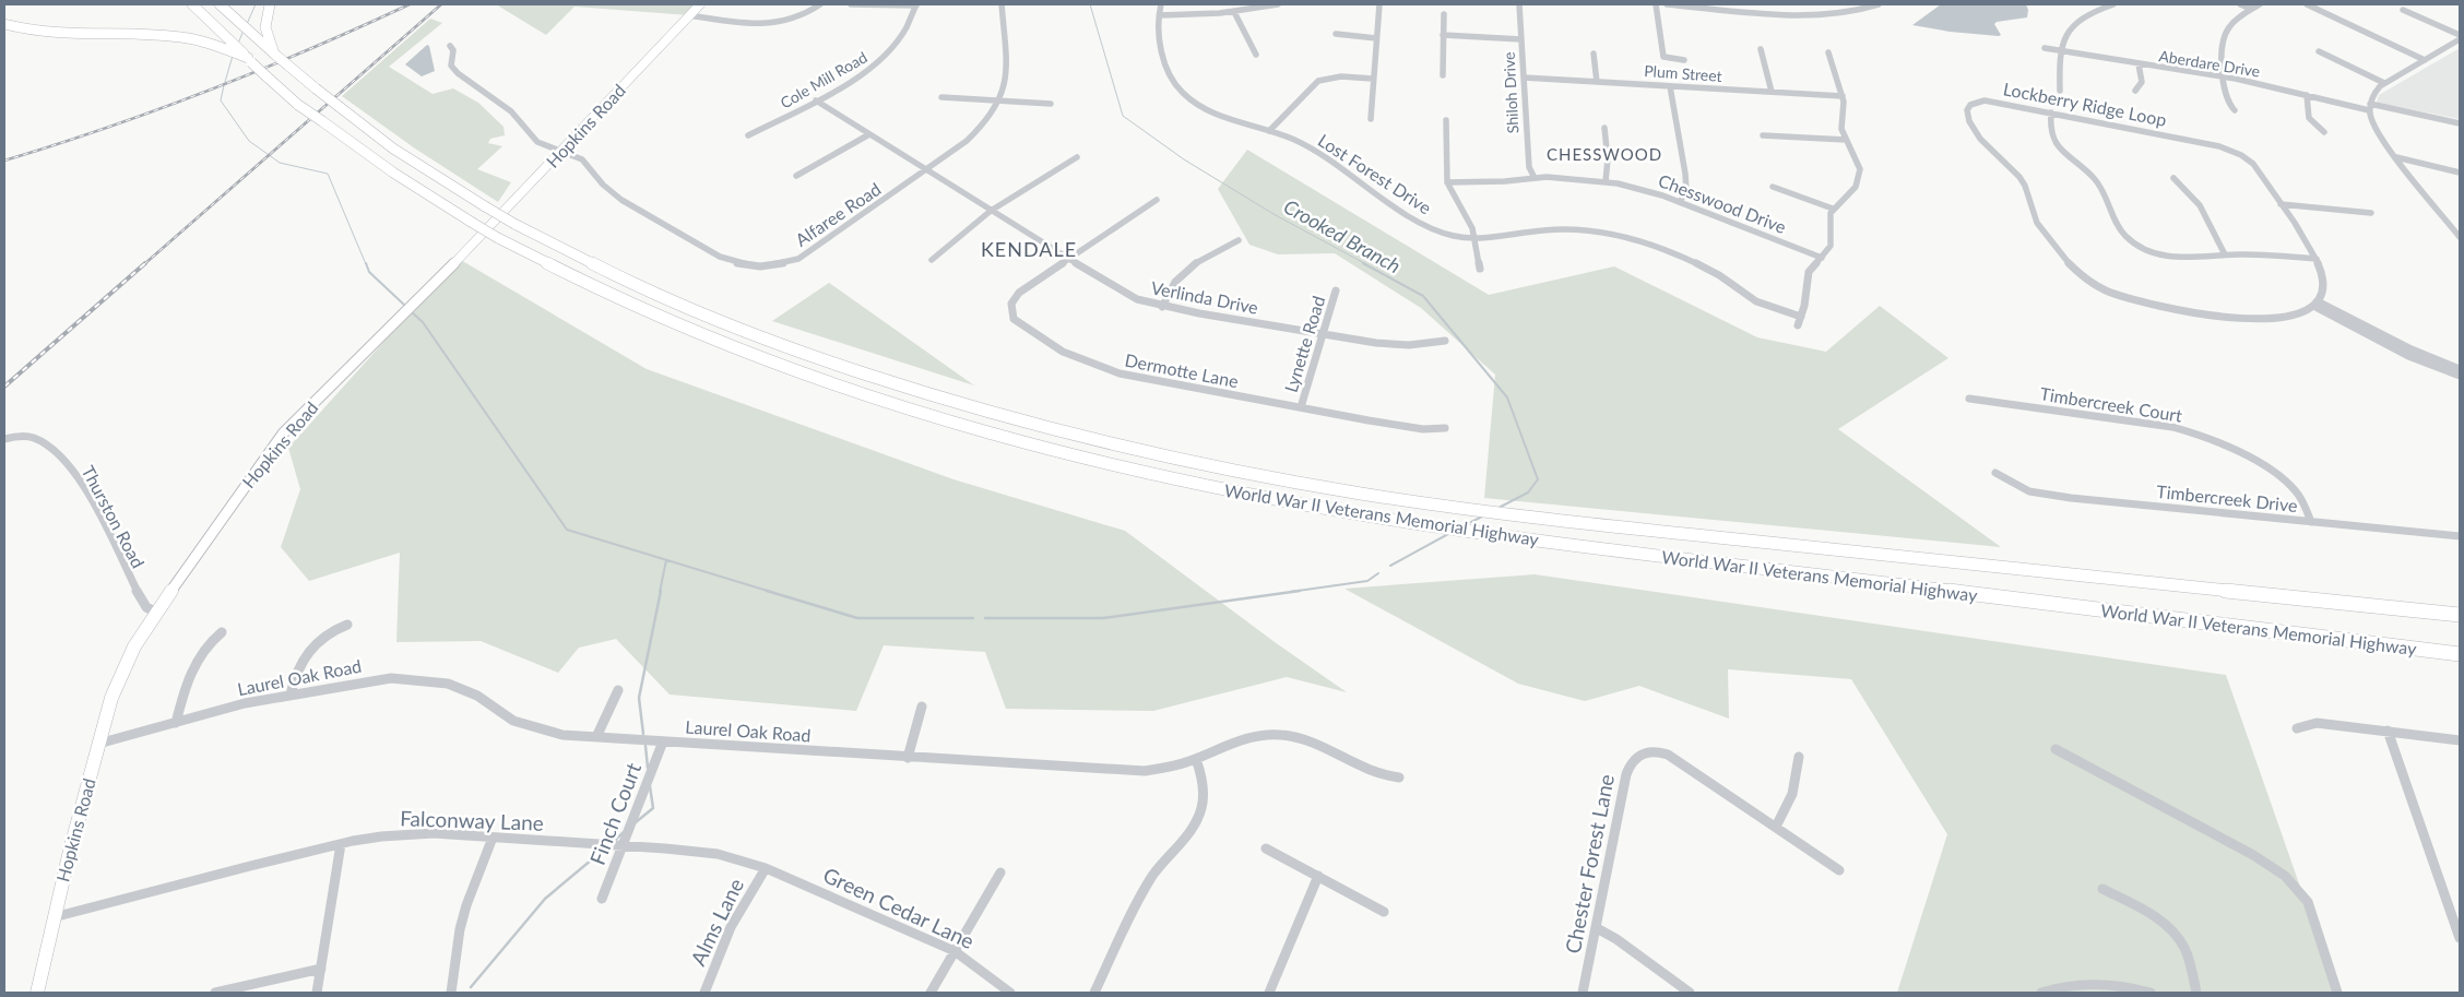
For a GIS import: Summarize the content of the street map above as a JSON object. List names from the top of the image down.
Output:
{
  "streets": {
    "highway": ["World War II Veterans Memorial Highway"],
    "main road": ["Hopkins Road"],
    "street": [
      "Aberdare Drive",
      "Plum Street",
      "Cole Mill Road",
      "Shiloh Drive",
      "Lockberry Ridge Loop",
      "Lost Forest Drive",
      "Chesswood Drive",
      "Alfaree Road",
      "Verlinda Drive",
      "Lynette Road",
      "Dermotte Lane",
      "Timbercreek Court",
      "Timbercreek Drive",
      "Thurston Road",
      "Laurel Oak Road",
      "Finch Court",
      "Falconway Lane",
      "Chester Forest Lane",
      "Green Cedar Lane",
      "Alms Lane"
    ]
  },
  "crossings": [
    ["Plum Street", "Shiloh Drive"],
    ["Cole Mill Road", "Verlinda Drive"],
    ["Shiloh Drive", "Chesswood Drive"],
    ["Hopkins Road", "Alfaree Road"],
    ["Hopkins Road", "Thurston Road"],
    ["Hopkins Road", "Laurel Oak Road"],
    ["Hopkins Road", "Falconway Lane"],
    ["Alfaree Road", "Verlinda Drive"],
    ["Verlinda Drive", "Lynette Road"],
    ["Verlinda Drive", "Dermotte Lane"],
    ["Lynette Road", "Dermotte Lane"],
    ["Timbercreek Court", "Timbercreek Drive"],
    ["Laurel Oak Road", "Finch Court"],
    ["Finch Court", "Falconway Lane"],
    ["Falconway Lane", "Green Cedar Lane"],
    ["Falconway Lane", "Alms Lane"],
    ["Green Cedar Lane", "Alms Lane"]
  ],
  "districts": ["CHESSWOOD", "KENDALE"],
  "water": ["Crooked Branch"]
}
